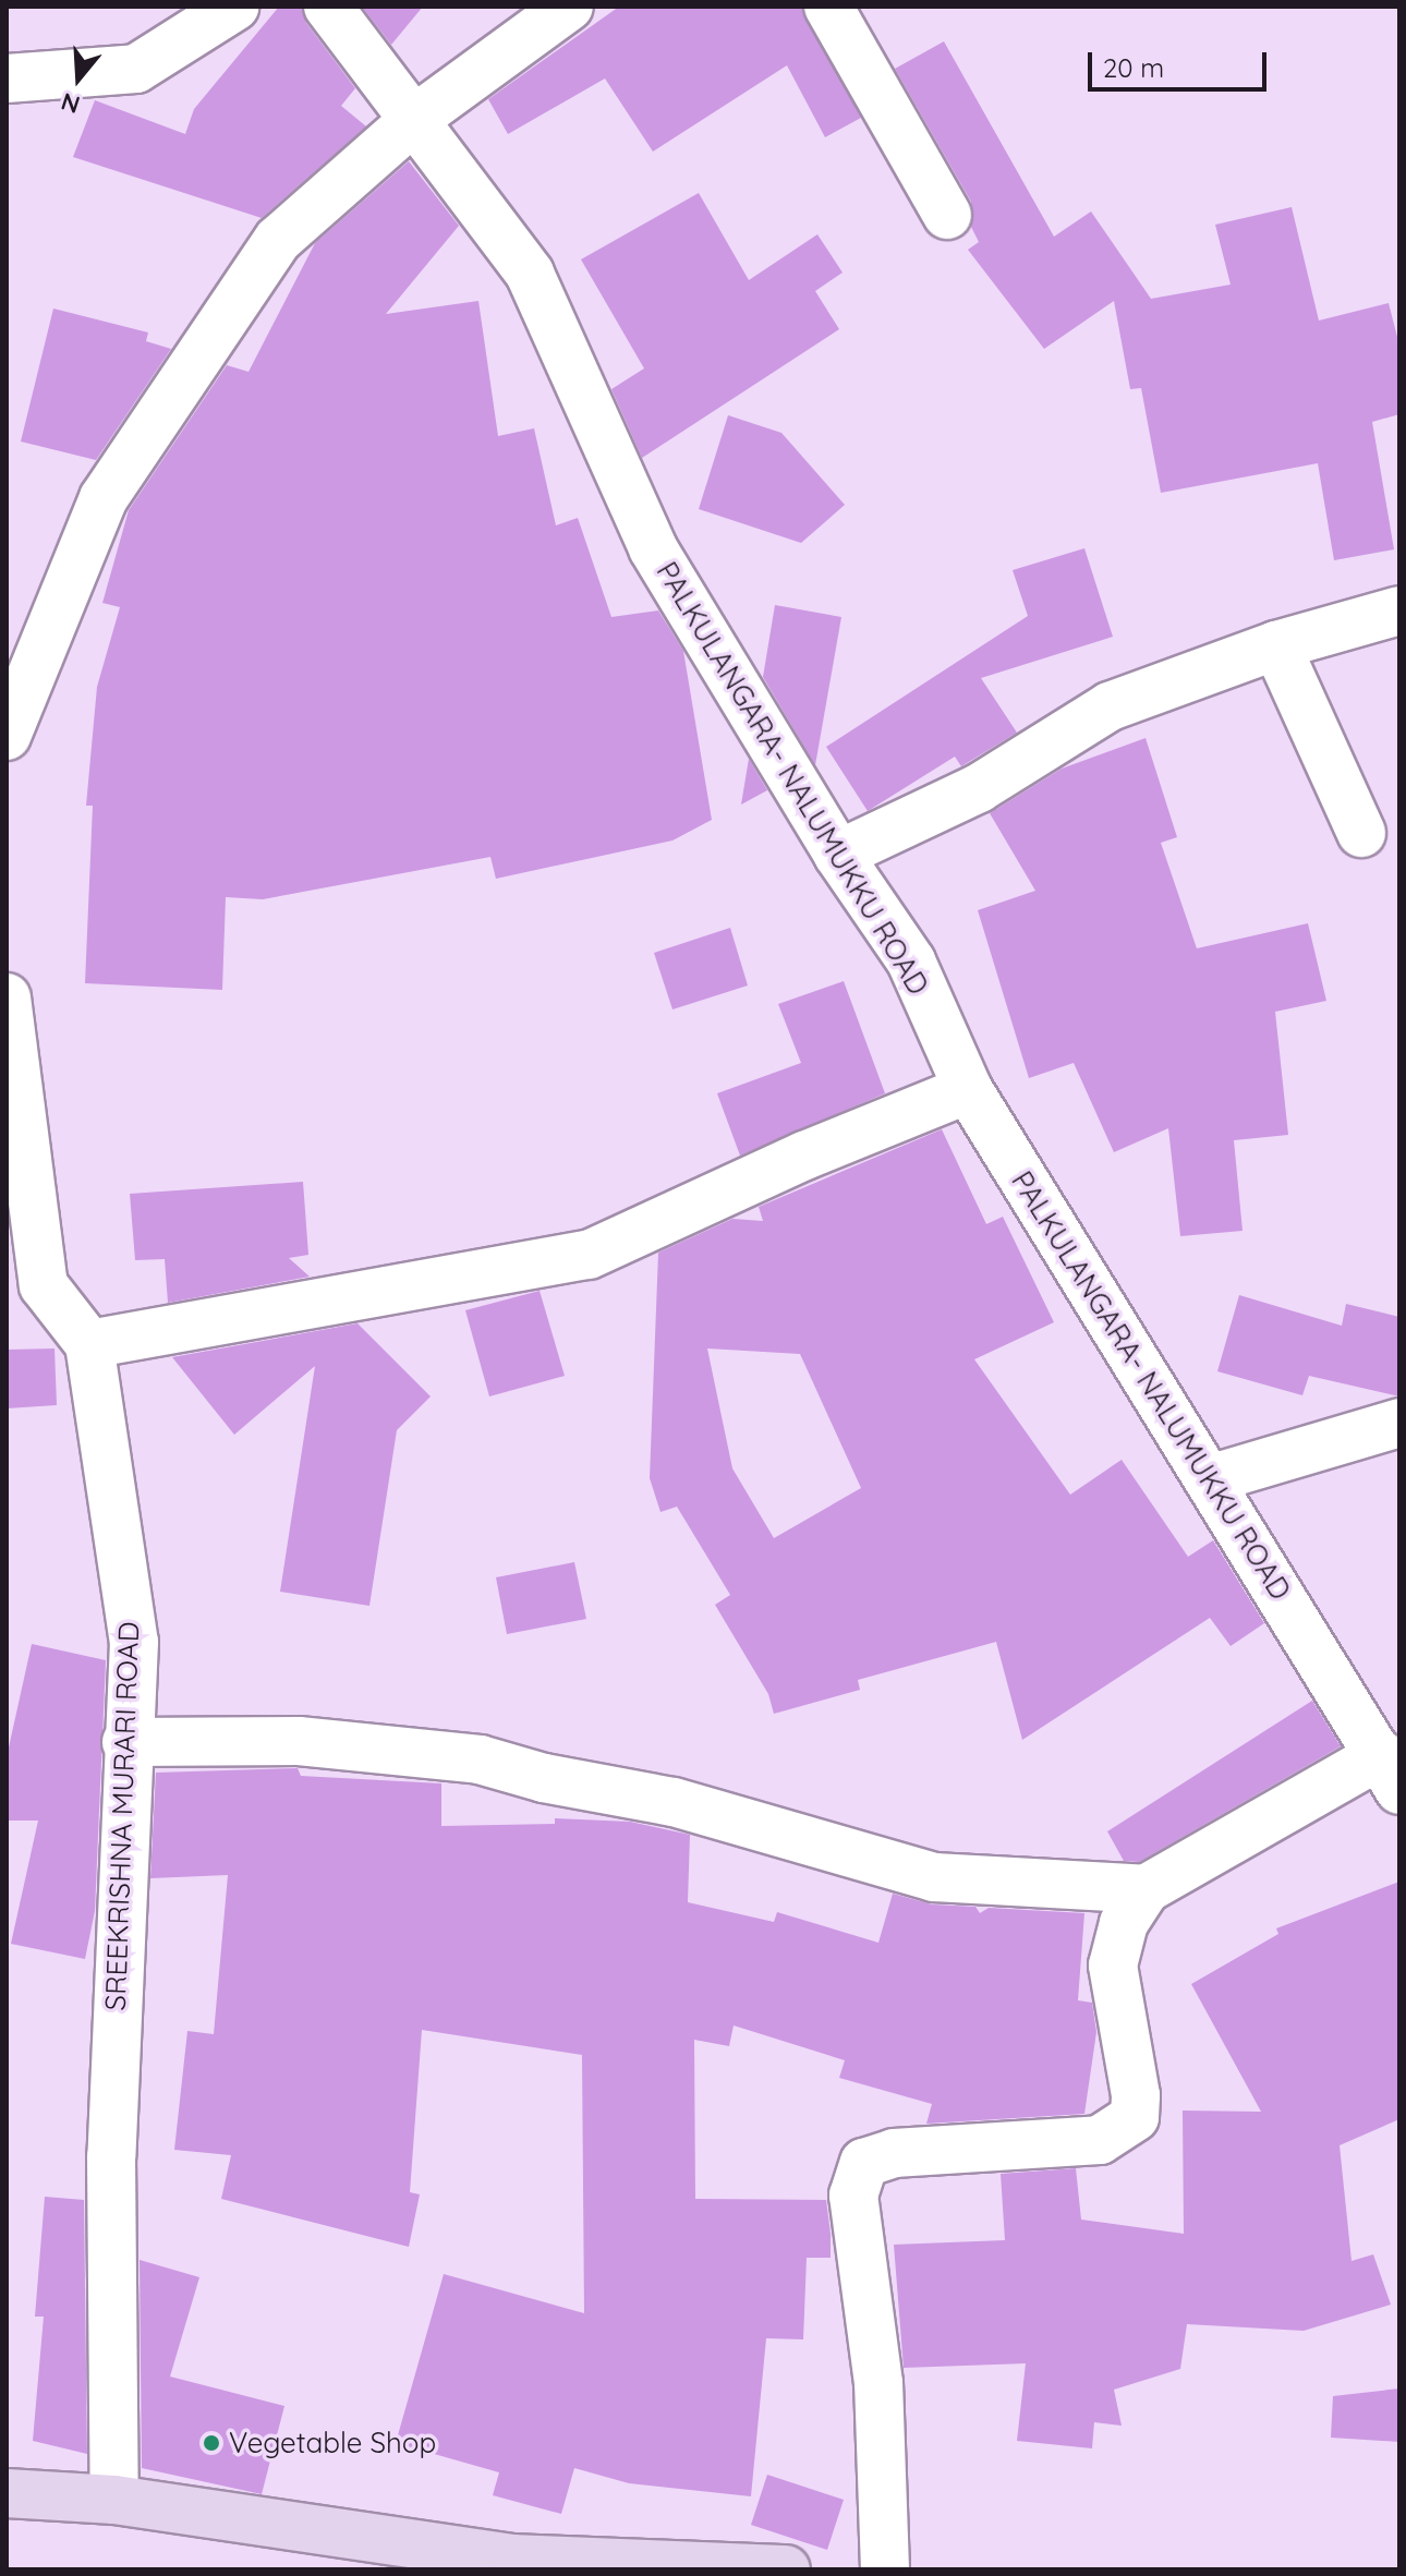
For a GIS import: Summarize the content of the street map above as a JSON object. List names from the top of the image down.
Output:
{
  "streets": {
    "street": ["PALKULANGARA- NALUMUKKU ROAD", "SREEKRISHNA MURARI ROAD"]
  },
  "places": ["Vegetable Shop"],
  "scale_bar": "20 m",
  "north": "bottom"
}
